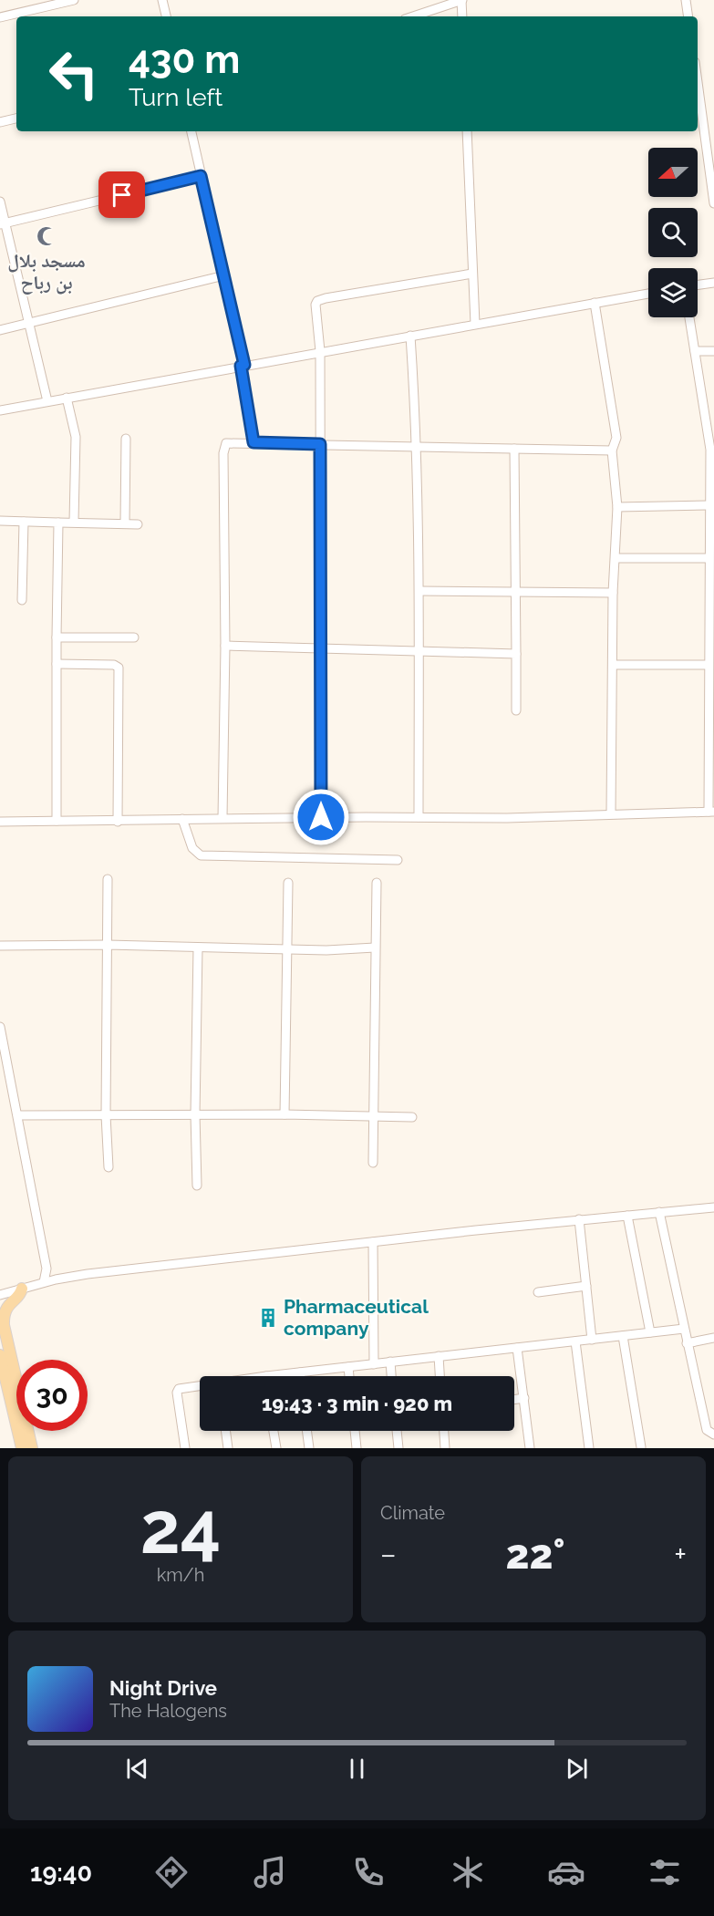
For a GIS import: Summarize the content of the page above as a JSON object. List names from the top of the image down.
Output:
{
  "places": {
    "mosque": ["مسجد بلال بن رباح"],
    "building": ["Pharmaceutical company"]
  },
  "north": "left",
  "page": {
    "turn": ["430 m", "Turn left"],
    "limit": "30",
    "trip": "19:43 · 3 min · 920 m",
    "tile": [
      ["24", "km/h"],
      "Climate"
    ],
    "heat": ["−", "22°", "+"],
    "song": ["Night Drive", "The Halogens"],
    "tabs": "19:40"
  }
}
